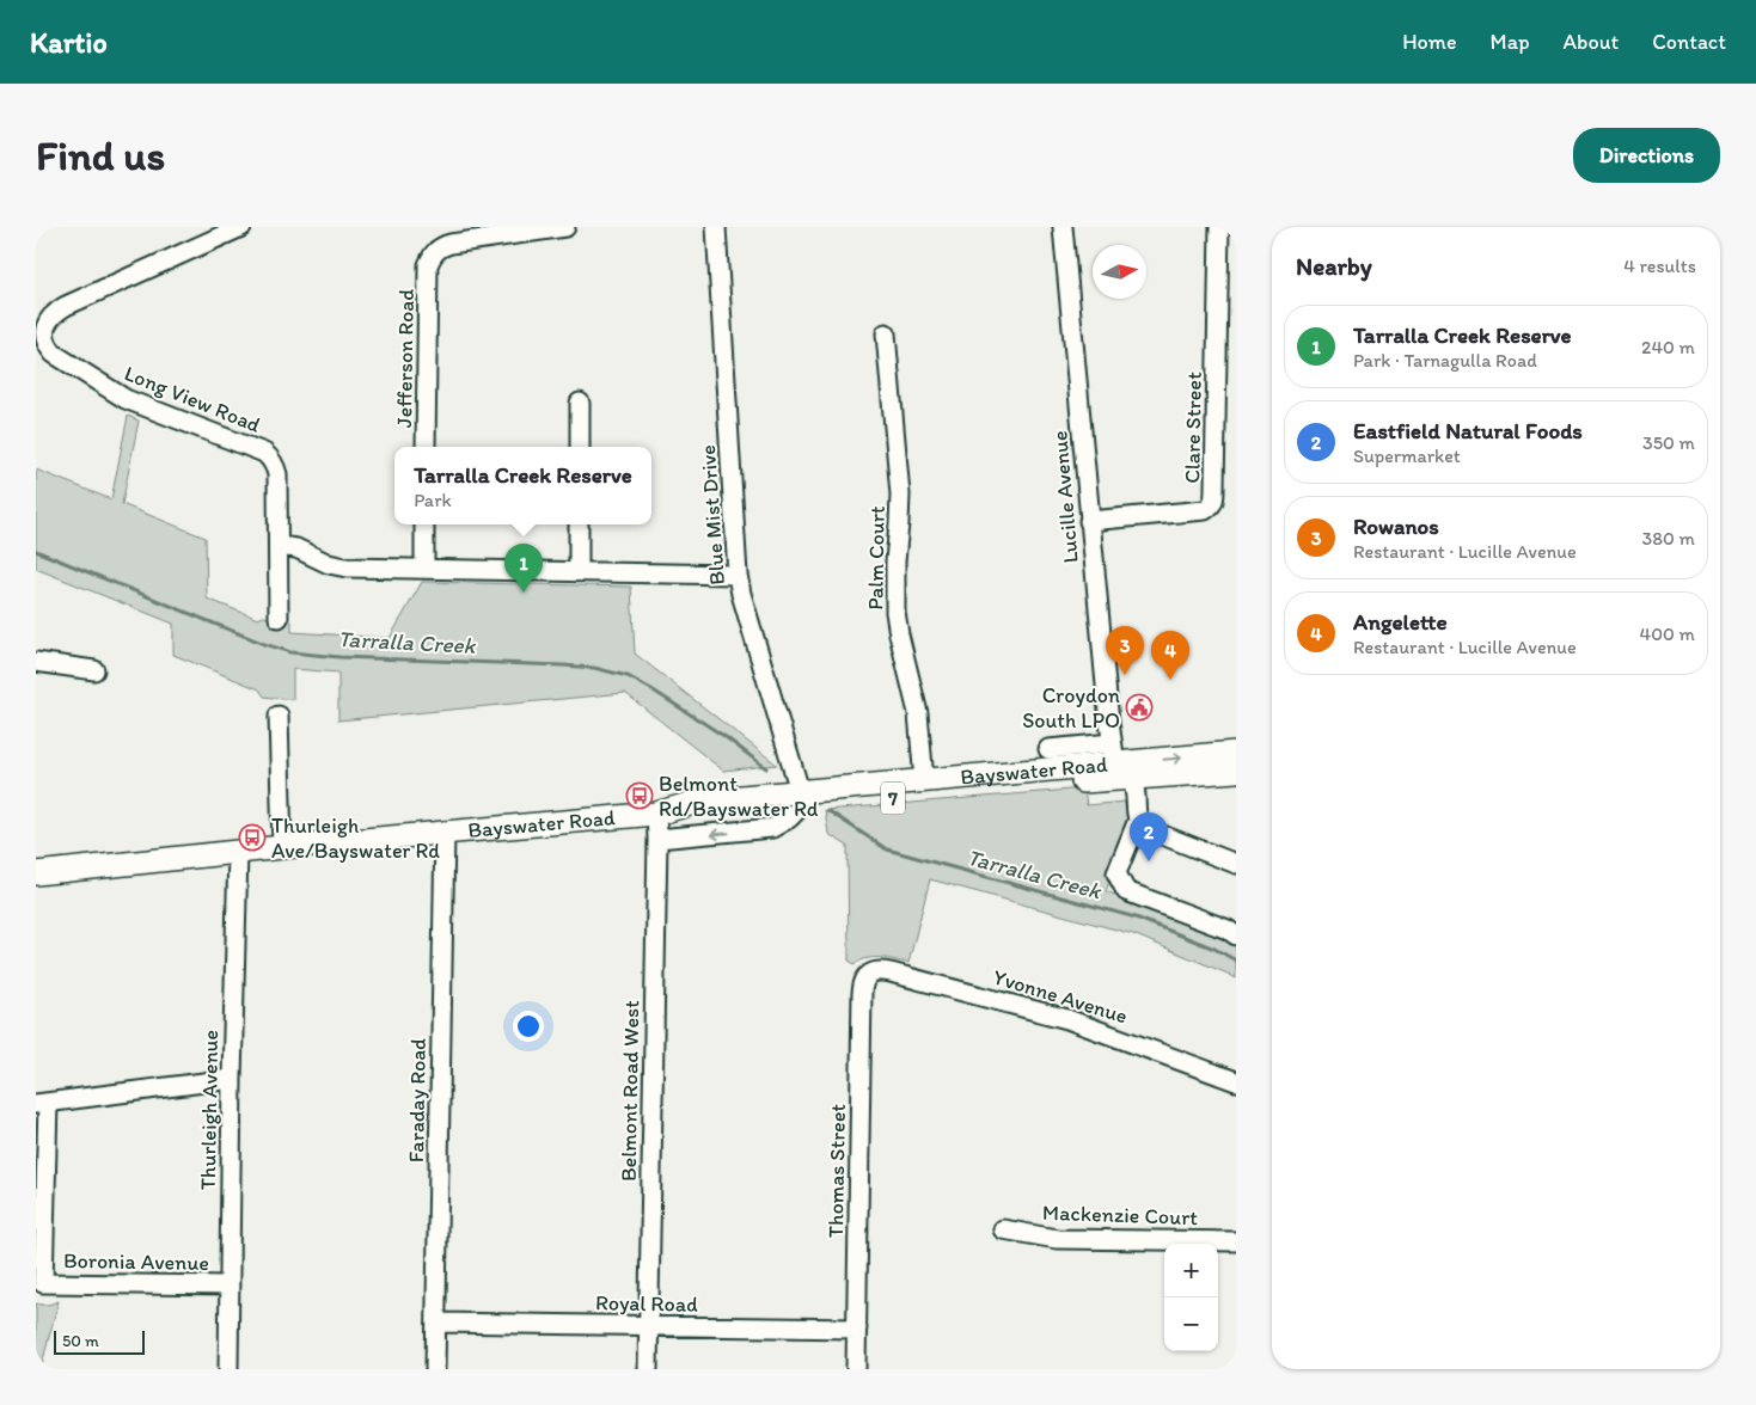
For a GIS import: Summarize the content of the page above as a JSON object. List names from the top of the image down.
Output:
{
  "streets": {
    "main road": ["Bayswater Road", "7"],
    "street": [
      "Jefferson Road",
      "Long View Road",
      "Clare Street",
      "Lucille Avenue",
      "Blue Mist Drive",
      "Palm Court",
      "Yvonne Avenue",
      "Belmont Road West",
      "Faraday Road",
      "Thurleigh Avenue",
      "Thomas Street",
      "Mackenzie Court",
      "Boronia Avenue",
      "Royal Road"
    ]
  },
  "crossings": [
    ["Clare Street", "Lucille Avenue"],
    ["Lucille Avenue", "Bayswater Road"],
    ["Blue Mist Drive", "Bayswater Road"],
    ["Palm Court", "Bayswater Road"],
    ["Bayswater Road", "Belmont Road West"],
    ["Bayswater Road", "Faraday Road"],
    ["Bayswater Road", "Thurleigh Avenue"],
    ["Yvonne Avenue", "Thomas Street"],
    ["Belmont Road West", "Royal Road"],
    ["Faraday Road", "Royal Road"],
    ["Thurleigh Avenue", "Boronia Avenue"],
    ["Thomas Street", "Royal Road"]
  ],
  "water": ["Tarralla Creek"],
  "places": {
    "public building": ["Croydon South LPO"],
    "bus stop": ["Belmont Rd/Bayswater Rd", "Thurleigh Ave/Bayswater Rd"]
  },
  "scale_bar": "50 m",
  "north": "right",
  "page": {
    "header": "Kartio",
    "nav": [
      "Home",
      "Map",
      "About",
      "Contact"
    ],
    "buttons": "Directions",
    "title": "Find us",
    "heading": ["Nearby", "4 results"],
    "list": [
      {
        "mark": "1",
        "name": "Tarralla Creek Reserve",
        "note": "Park · Tarnagulla Road",
        "value": "240 m"
      },
      {
        "mark": "2",
        "name": "Eastfield Natural Foods",
        "note": "Supermarket",
        "value": "350 m"
      },
      {
        "mark": "3",
        "name": "Rowanos",
        "note": "Restaurant · Lucille Avenue",
        "value": "380 m"
      },
      {
        "mark": "4",
        "name": "Angelette",
        "note": "Restaurant · Lucille Avenue",
        "value": "400 m"
      }
    ],
    "popup": ["Tarralla Creek Reserve", "Park"],
    "pins": [
      "1",
      "3",
      "4",
      "2"
    ],
    "map_buttons": ["+", "−"],
    "scale": "50 m"
  }
}
